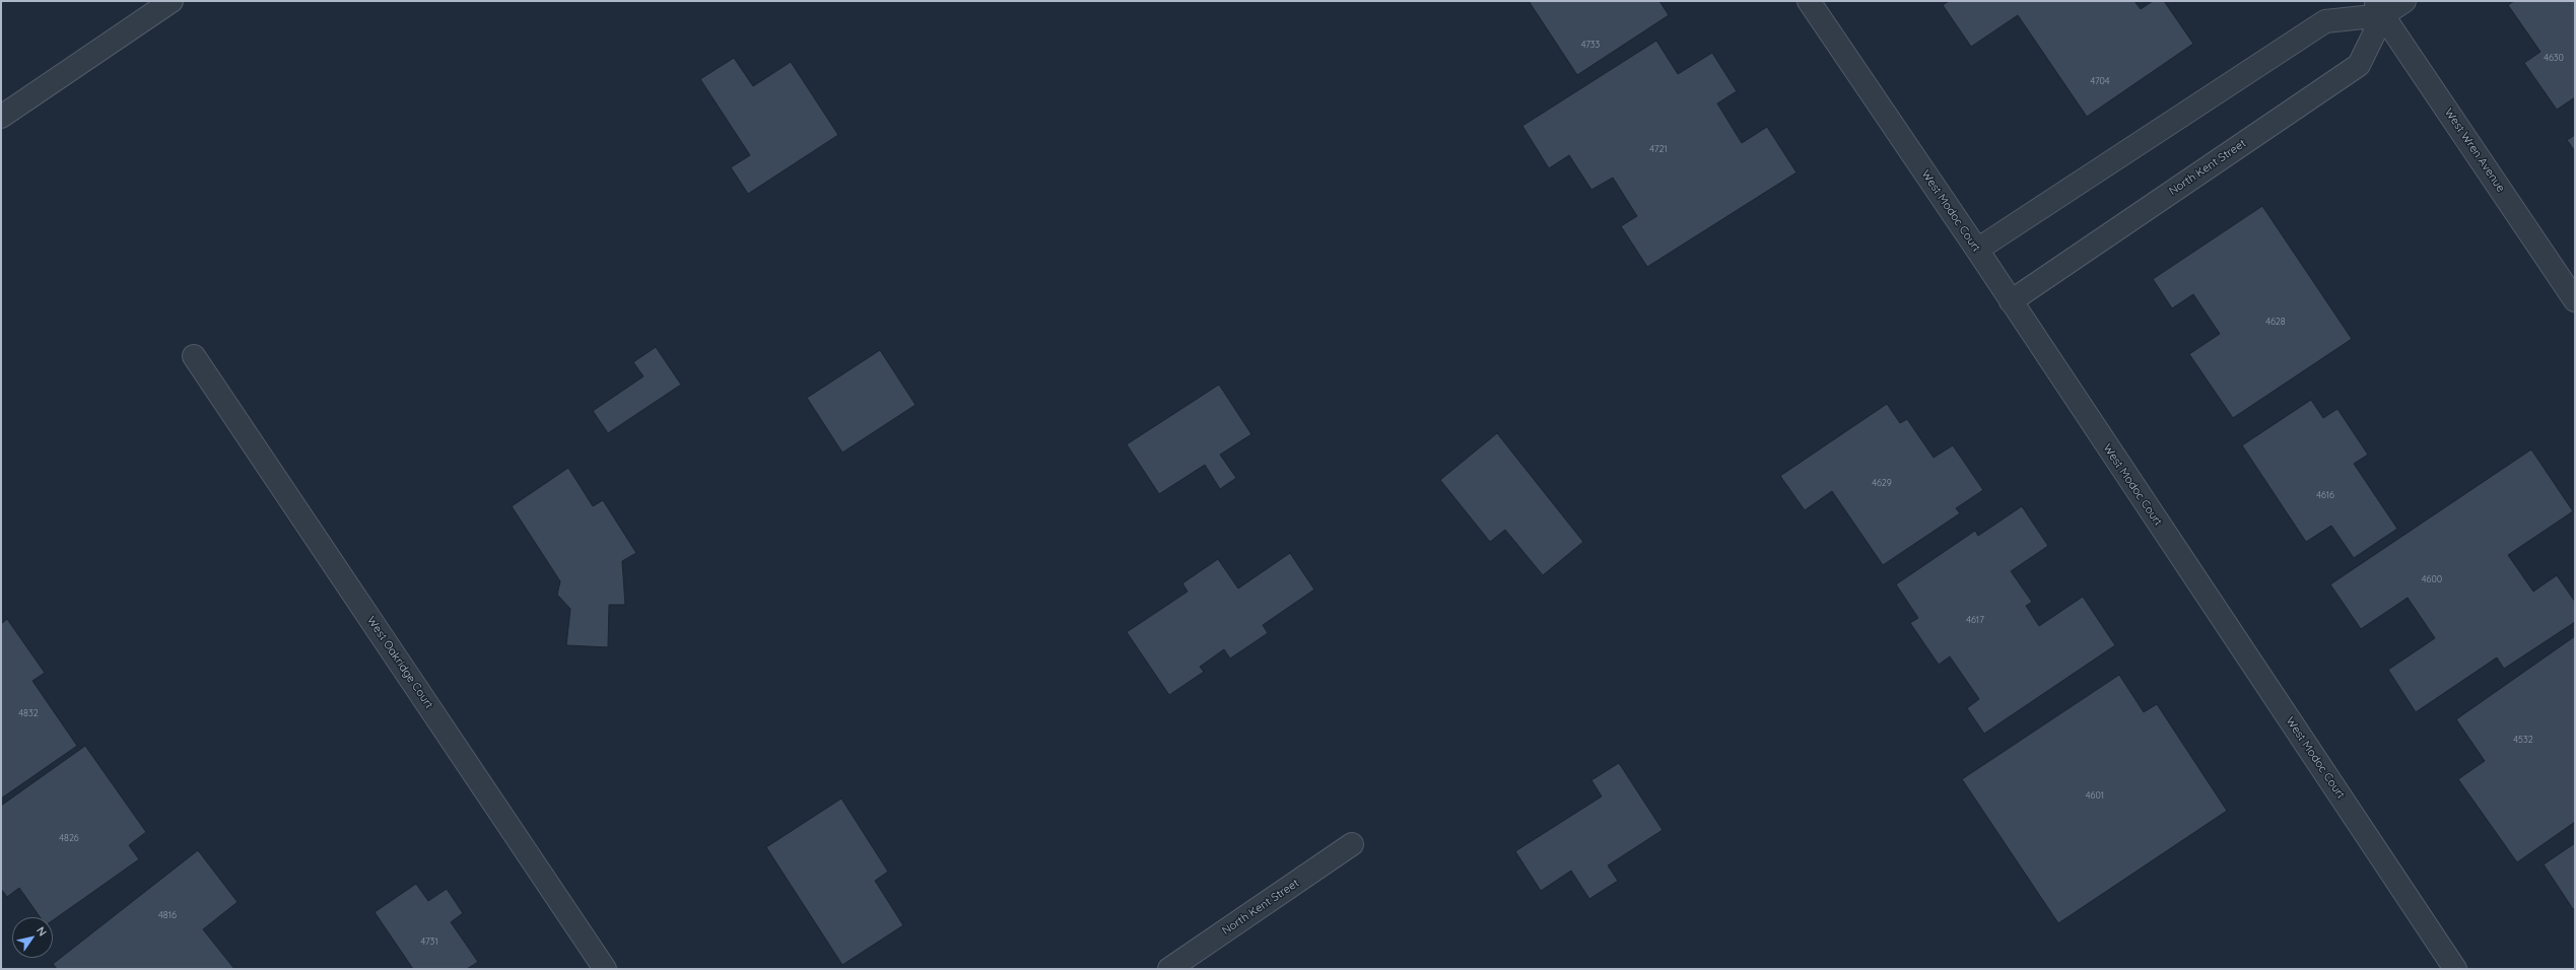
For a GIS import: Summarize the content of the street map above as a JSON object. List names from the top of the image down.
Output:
{
  "streets": {
    "street": [
      "West Wren Avenue",
      "North Kent Street",
      "West Modoc Court",
      "West Oakridge Court"
    ]
  },
  "crossings": [
    ["West Wren Avenue", "North Kent Street"],
    ["North Kent Street", "West Modoc Court"]
  ],
  "house_numbers": [
    "4733",
    "4630",
    "4704",
    "4721",
    "4628",
    "4629",
    "4616",
    "4600",
    "4617",
    "4832",
    "4532",
    "4601",
    "4826",
    "4816",
    "4731"
  ],
  "north": "top right"
}
